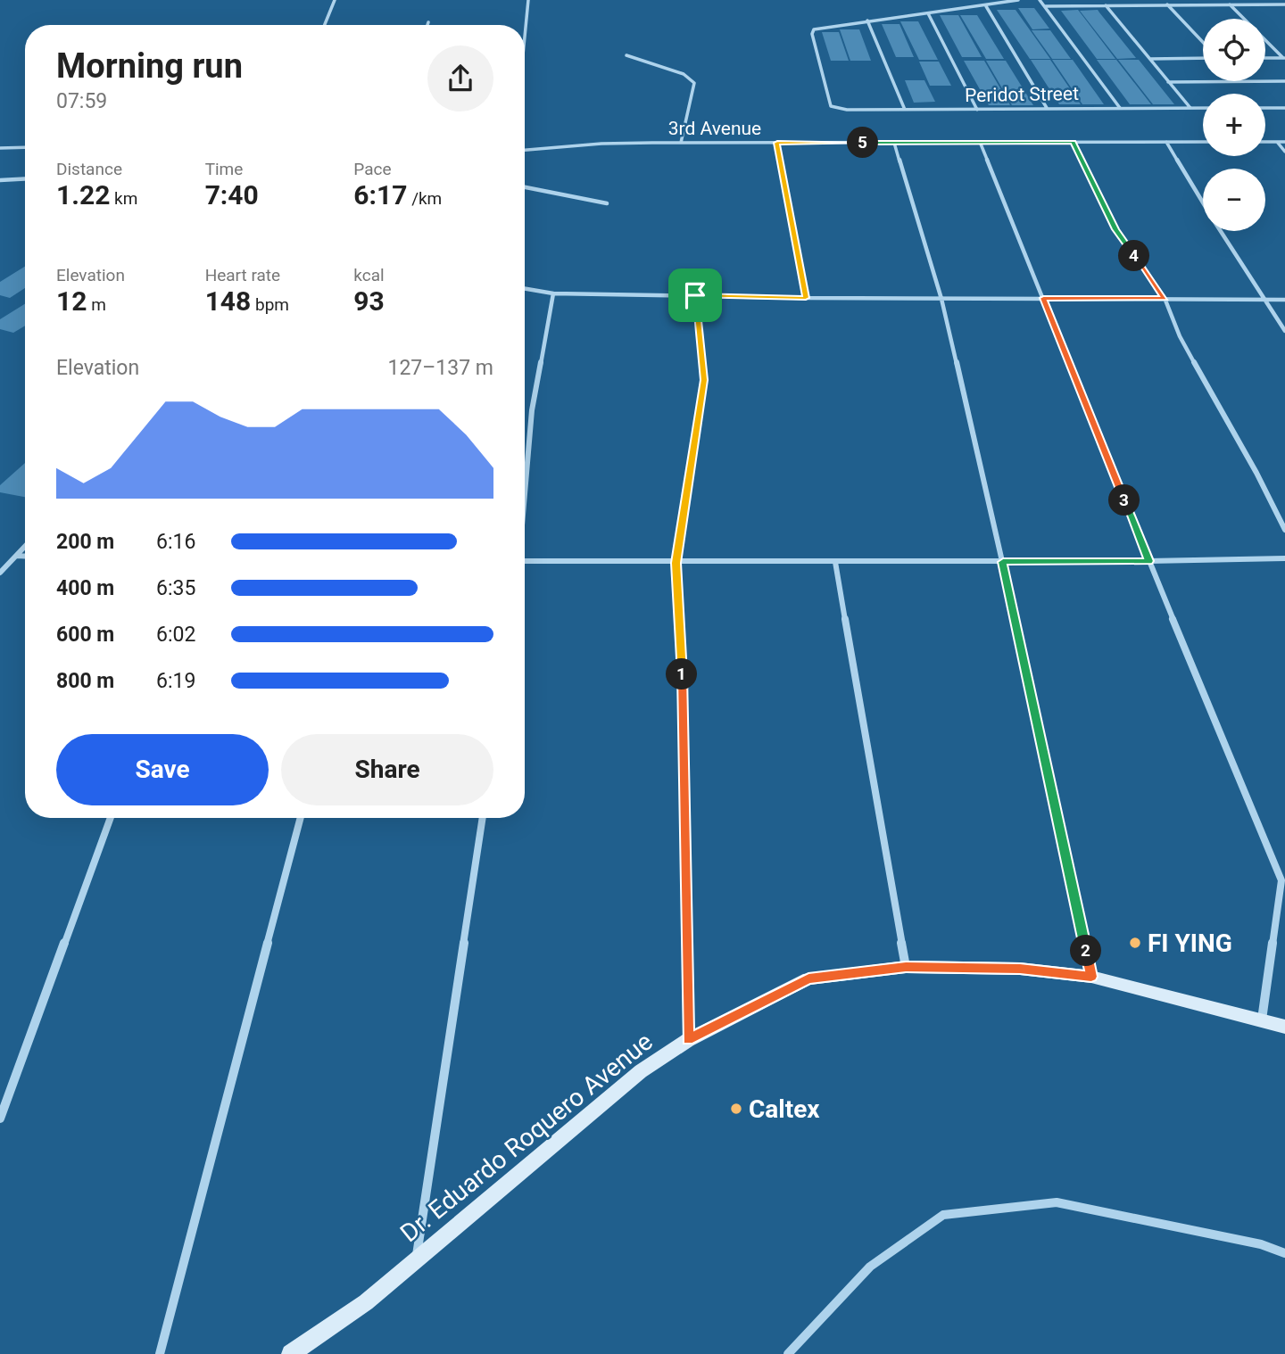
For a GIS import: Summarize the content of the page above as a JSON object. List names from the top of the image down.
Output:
{
  "streets": {
    "main road": ["Dr. Eduardo Roquero Avenue"],
    "street": ["Peridot Street", "3rd Avenue"]
  },
  "places": ["FI YING", "Caltex"],
  "page": {
    "map_buttons": ["+", "−"],
    "heading": ["Morning run", "07:59"],
    "pins": [
      "5",
      "4",
      "3",
      "1",
      "2"
    ],
    "stats": [
      ["Distance", "1.22 km"],
      ["Time", "7:40"],
      ["Pace", "6:17 /km"],
      ["Elevation", "12 m"],
      ["Heart rate", "148 bpm"],
      ["kcal", "93"]
    ],
    "chart": ["Elevation", "127–137 m"],
    "list": [
      {
        "name": "200 m",
        "note": "6:16"
      },
      {
        "name": "400 m",
        "note": "6:35"
      },
      {
        "name": "600 m",
        "note": "6:02"
      },
      {
        "name": "800 m",
        "note": "6:19"
      }
    ],
    "buttons": ["Save", "Share"]
  }
}
